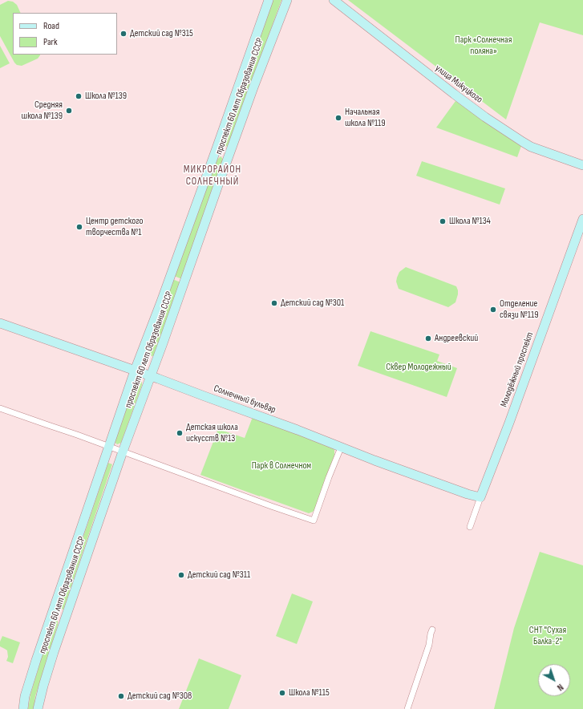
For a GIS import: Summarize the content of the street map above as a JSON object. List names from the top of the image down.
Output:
{
  "streets": {
    "main road": [
      "улица Микуцкого",
      "проспект 60 лет Образования СССР",
      "Молодёжный проспект",
      "Солнечный бульвар"
    ]
  },
  "crossings": [
    ["проспект 60 лет Образования СССР", "Солнечный бульвар"],
    ["Молодёжный проспект", "Солнечный бульвар"]
  ],
  "districts": ["МИКРОРАЙОН СОЛНЕЧНЫЙ"],
  "parks": [
    "Парк «Солнечная поляна»",
    "Сквер Молодежный",
    "Парк в Солнечном",
    "СНТ \"Сухая Балка-2\""
  ],
  "places": [
    "Детский сад №315",
    "Школа №139",
    "Средняя школа №139",
    "Начальная школа №119",
    "Школа №134",
    "Центр детского творчества №1",
    "Детский сад №301",
    "Отделение связи №119",
    "Андреевский",
    "Детская школа искусств №13",
    "Детский сад №311",
    "Школа №115",
    "Детский сад №308"
  ],
  "legend": ["Road", "Park"],
  "north": "bottom right"
}
